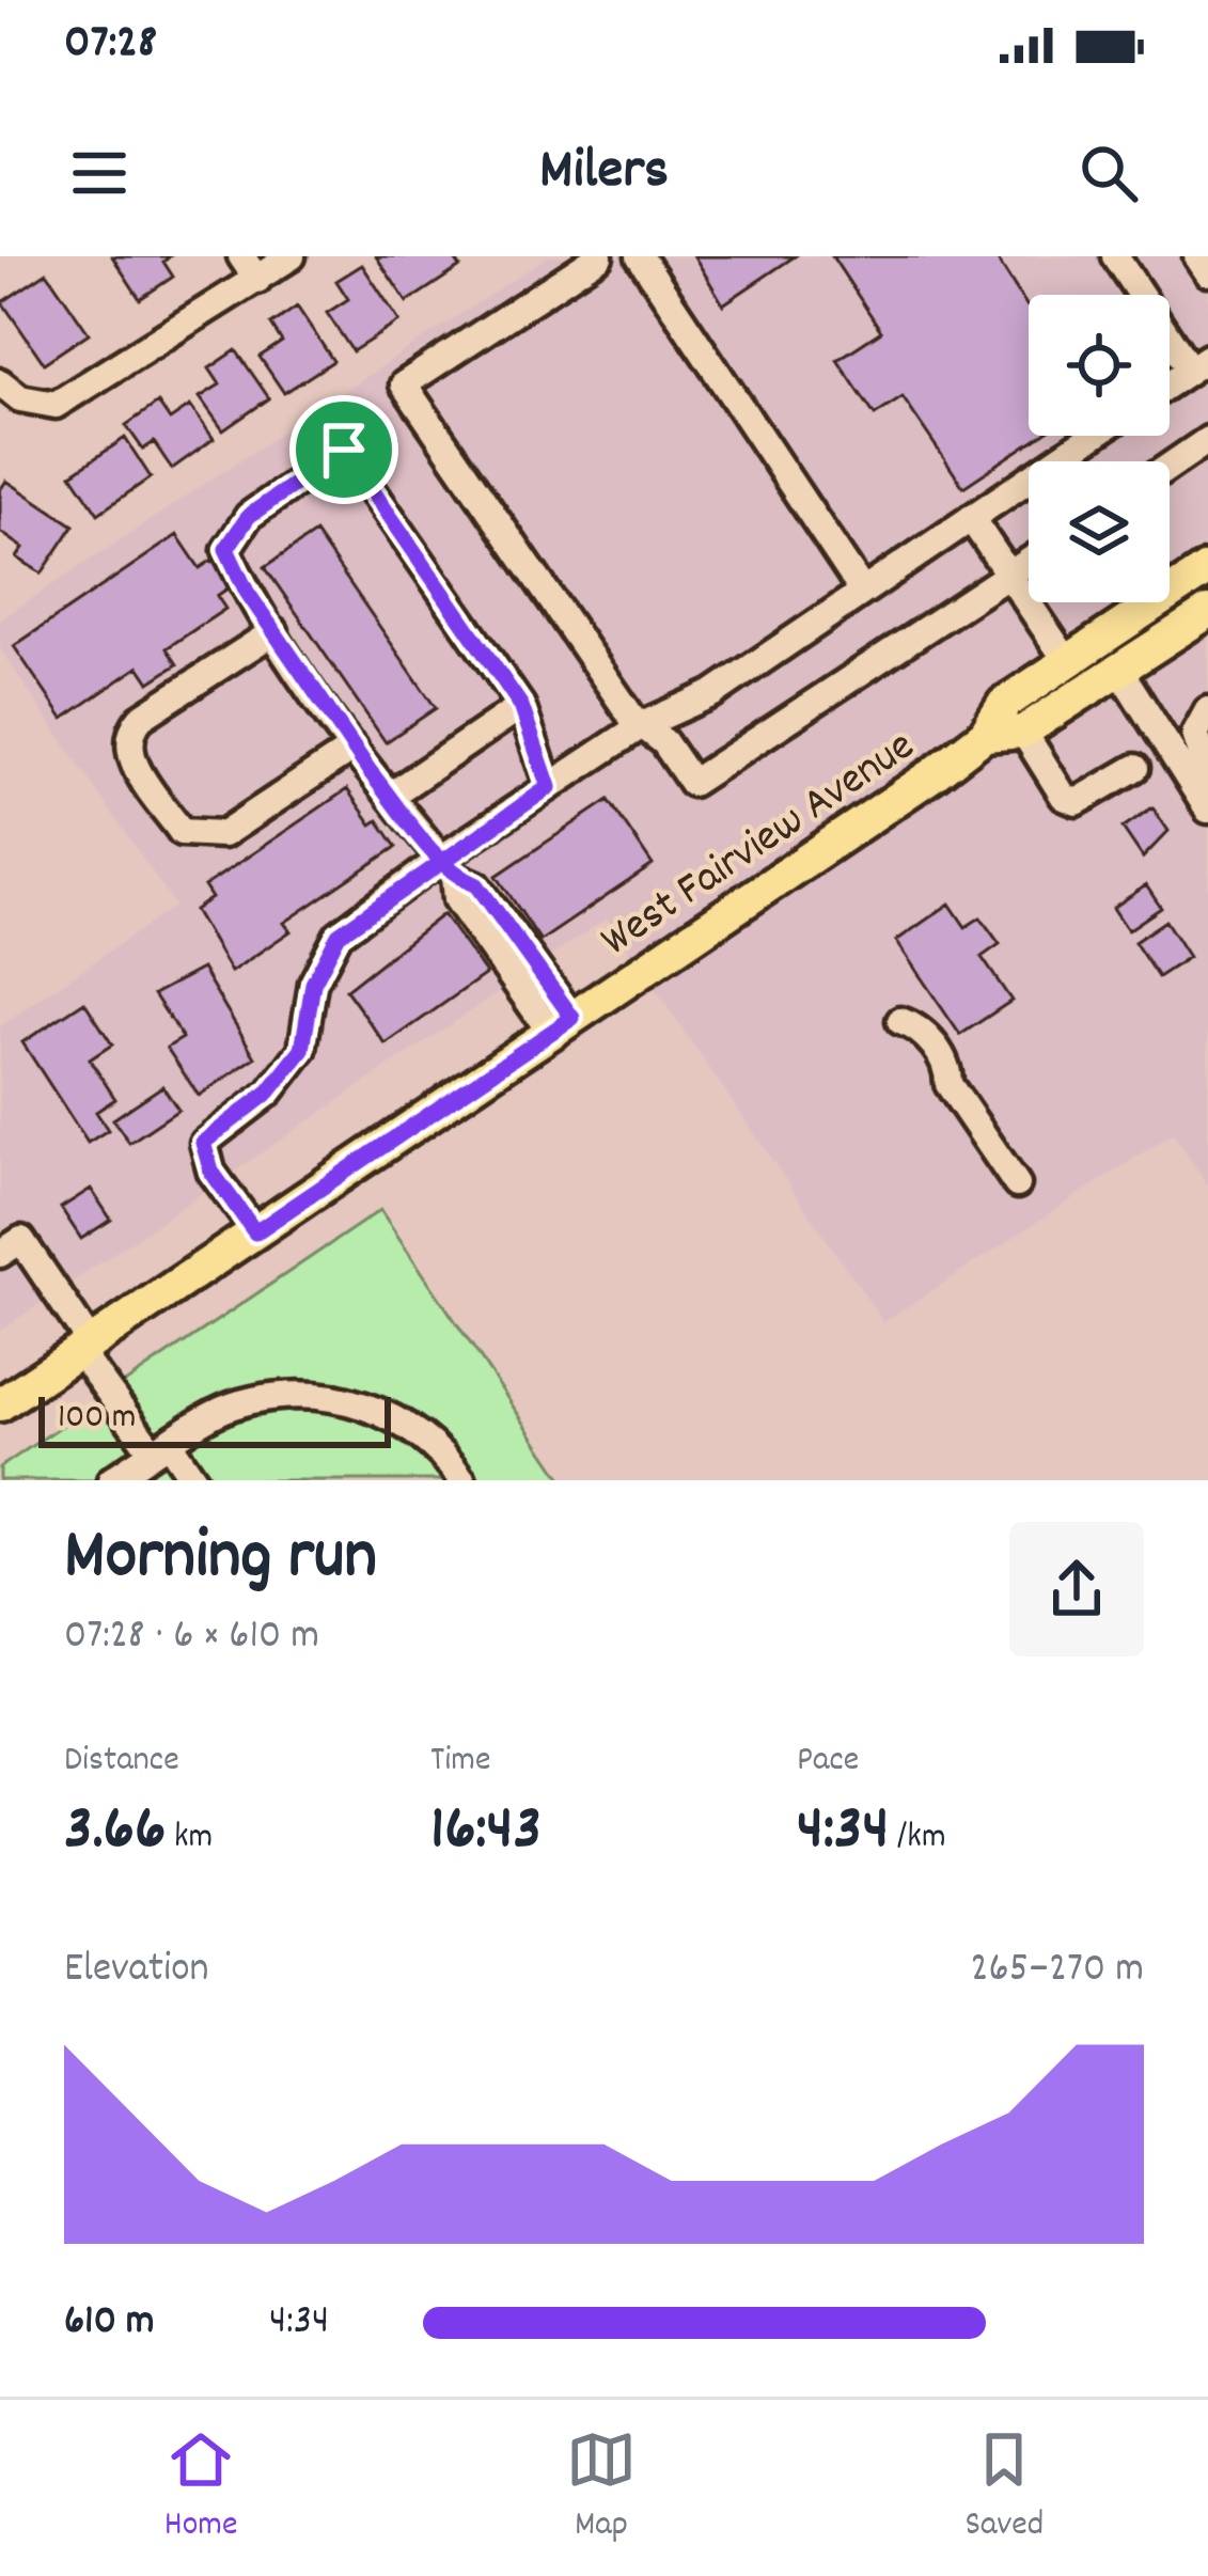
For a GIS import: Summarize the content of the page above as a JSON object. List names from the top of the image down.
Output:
{
  "streets": {
    "main road": ["West Fairview Avenue"]
  },
  "scale_bar": "100 m",
  "page": {
    "status": "07:28",
    "header": "Milers",
    "scale": "100 m",
    "heading": ["Morning run", "07:28 · 6 × 610 m"],
    "stats": [
      ["Distance", "3.66 km"],
      ["Time", "16:43"],
      ["Pace", "4:34 /km"]
    ],
    "chart": ["Elevation", "265–270 m"],
    "list": [
      {
        "name": "610 m",
        "note": "4:34"
      }
    ],
    "tabs": ["Home", "Map", "Saved"]
  }
}
